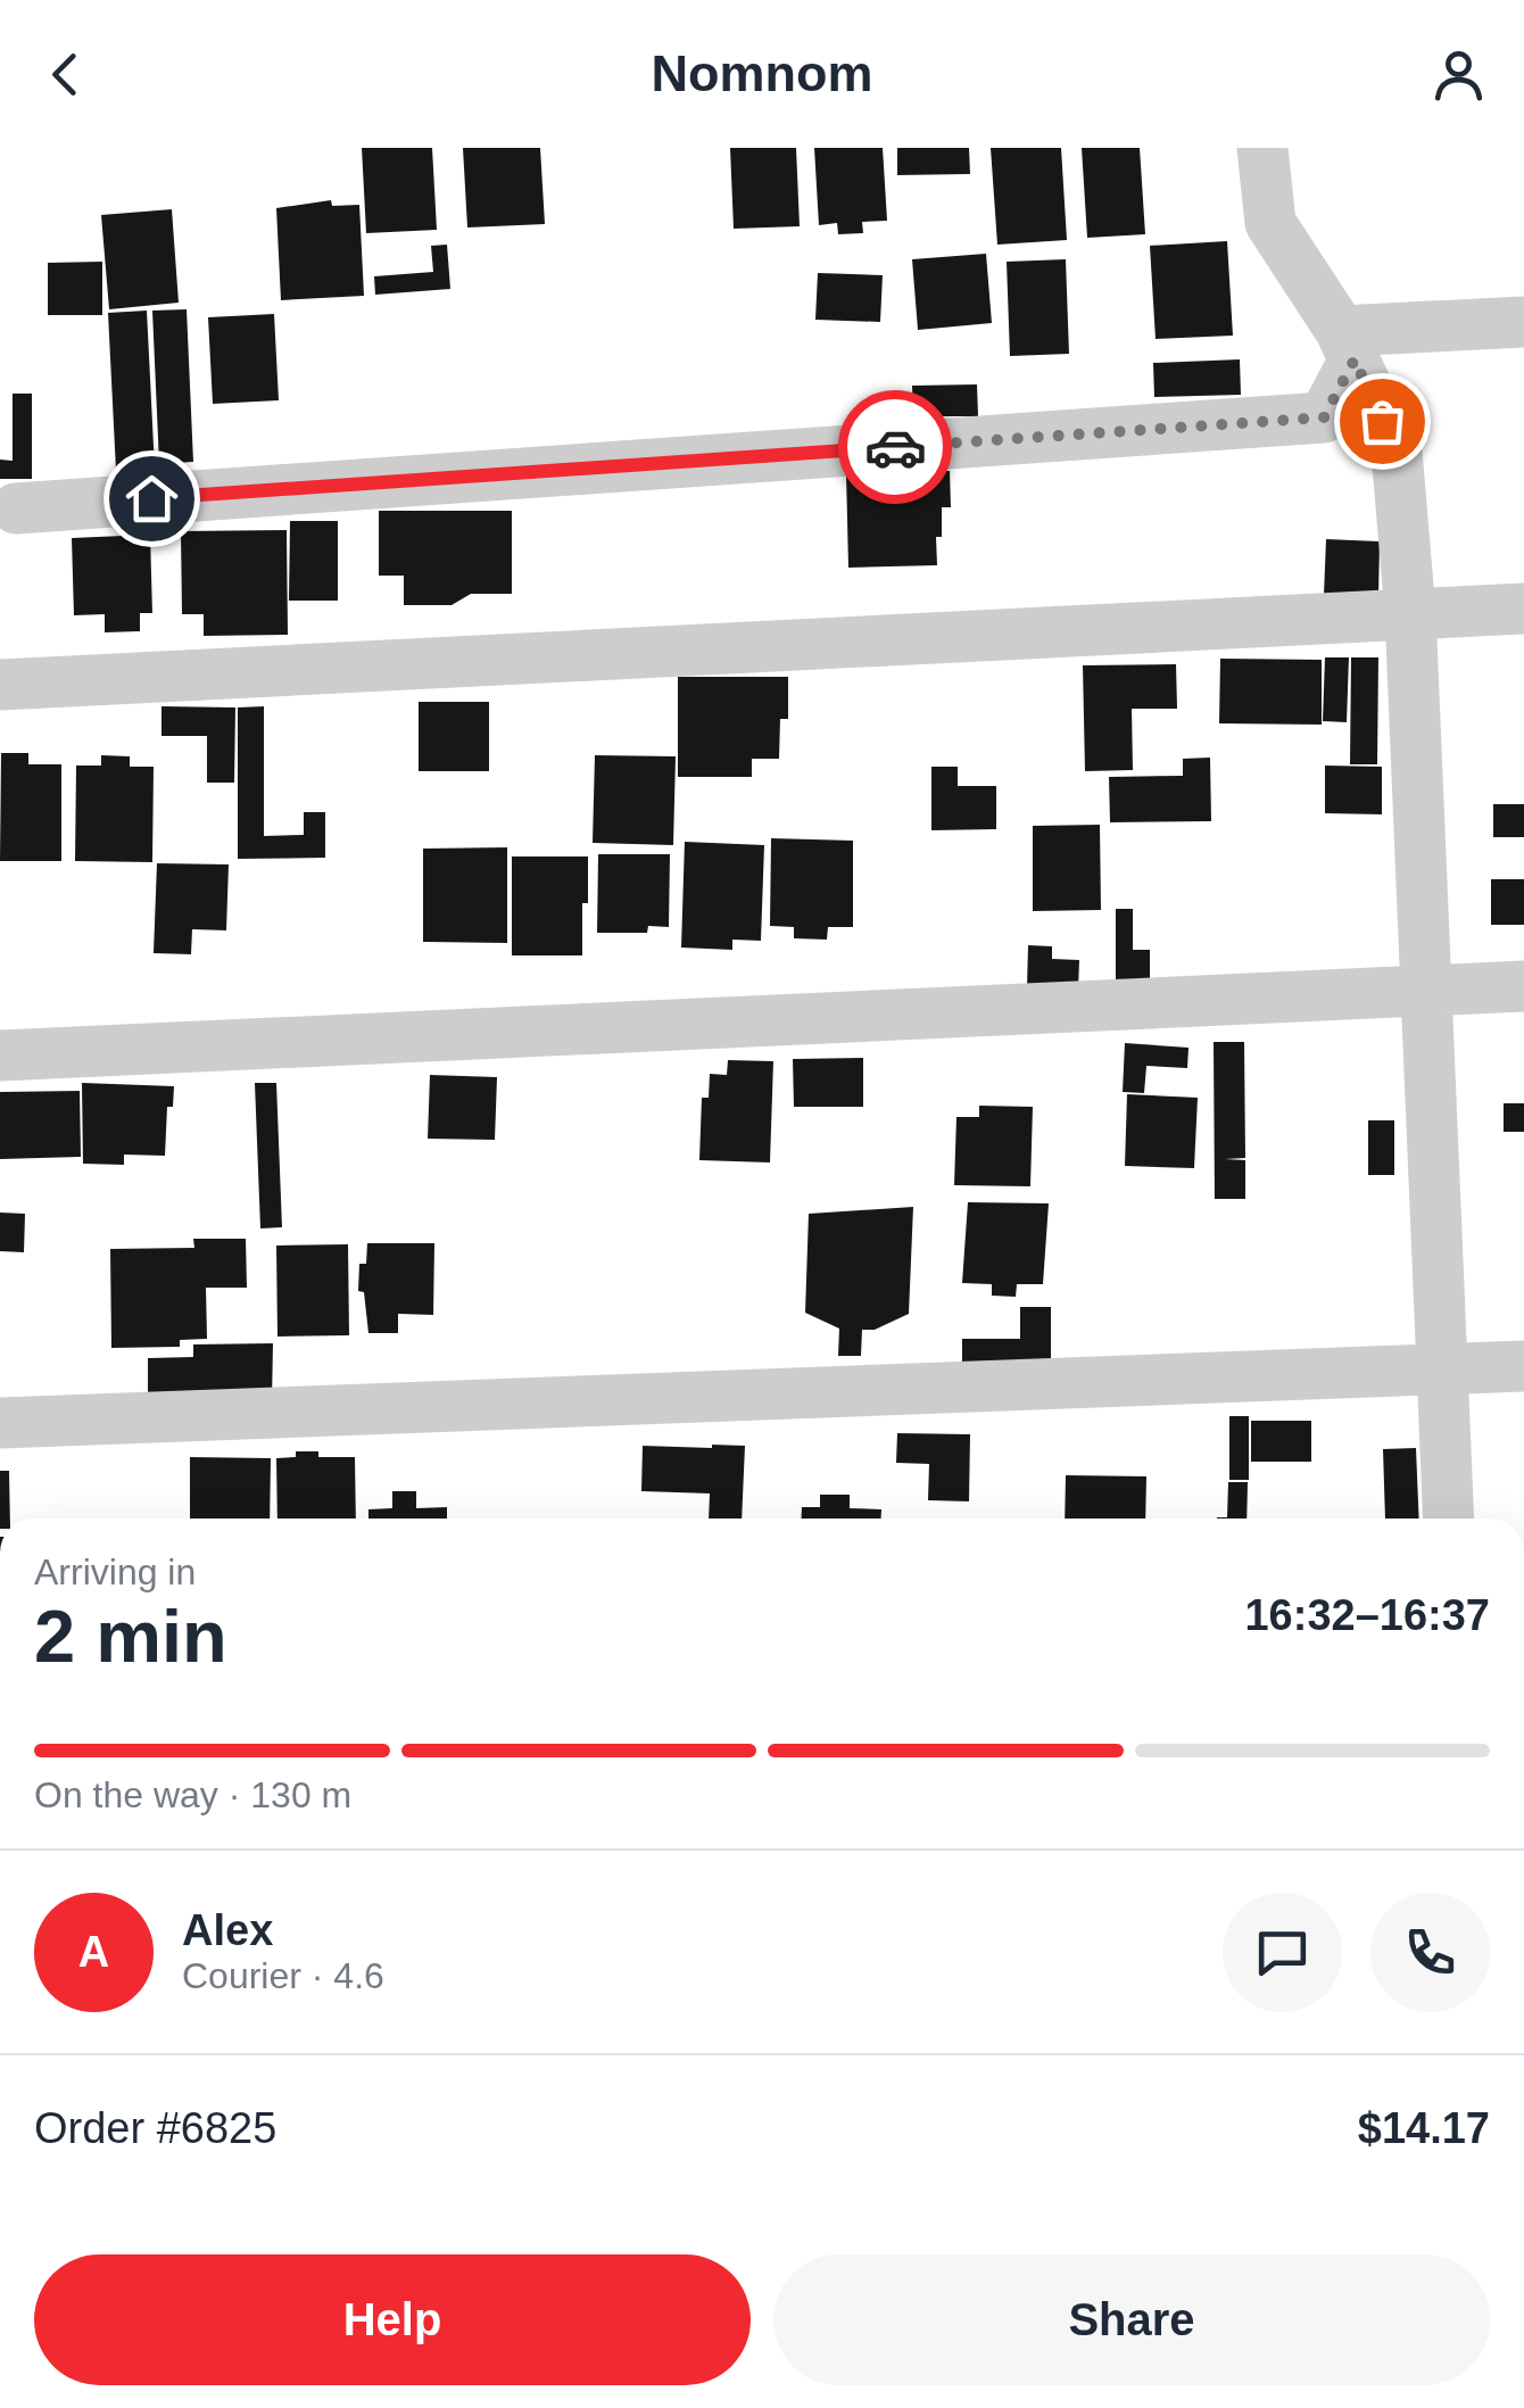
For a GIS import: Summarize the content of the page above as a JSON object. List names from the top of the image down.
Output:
{
  "page": {
    "header": "Nomnom",
    "heading": ["2 min", "Arriving in", "16:32–16:37"],
    "panel": [
      "Alex",
      "Courier · 4.6",
      "Order #6825",
      "$14.17"
    ],
    "bar": "On the way · 130 m",
    "round": "A",
    "buttons": ["Help", "Share"]
  }
}
